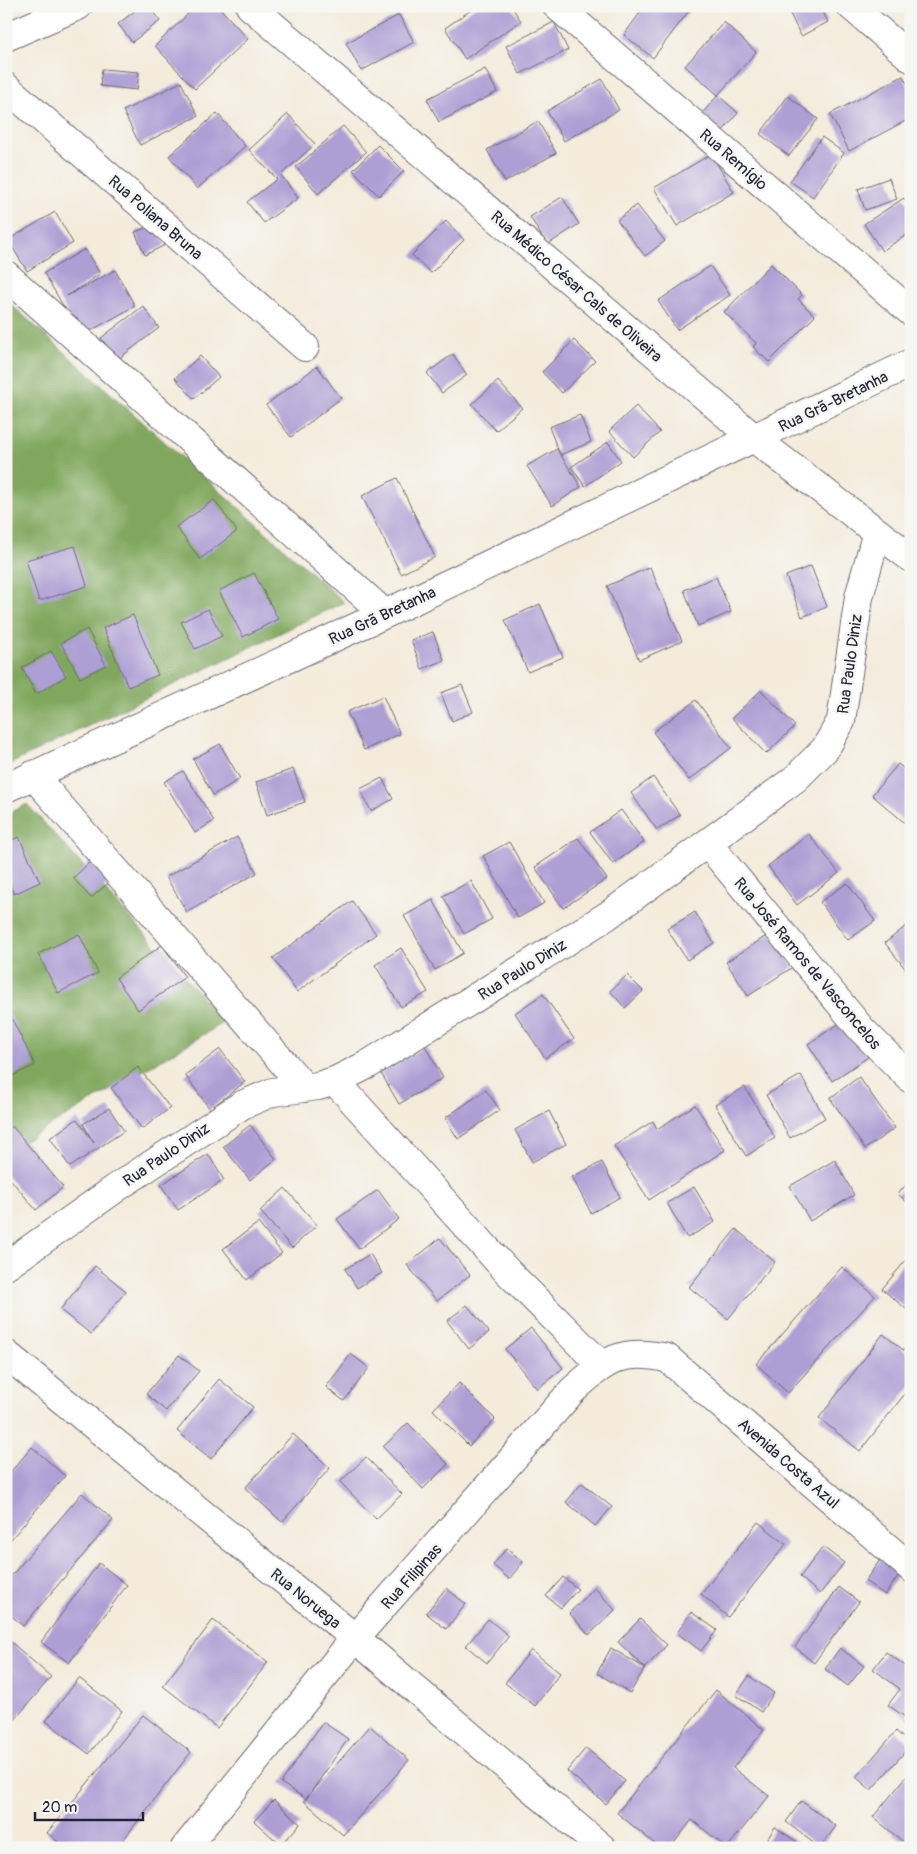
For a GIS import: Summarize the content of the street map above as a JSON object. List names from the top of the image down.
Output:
{
  "streets": {
    "street": [
      "Rua Remígio",
      "Rua Poliana Bruna",
      "Rua Médico César Cals de Oliveira",
      "Rua Grã-Bretanha",
      "Rua Grã Bretanha",
      "Rua Paulo Diniz",
      "Rua José Ramos de Vasconcelos",
      "Avenida Costa Azul",
      "Rua Filipinas",
      "Rua Noruega"
    ]
  },
  "crossings": [
    ["Rua Médico César Cals de Oliveira", "Rua Grã-Bretanha"],
    ["Rua Médico César Cals de Oliveira", "Rua Grã Bretanha"],
    ["Rua Médico César Cals de Oliveira", "Rua Paulo Diniz"],
    ["Rua Grã-Bretanha", "Rua Grã Bretanha"],
    ["Rua Paulo Diniz", "Rua José Ramos de Vasconcelos"],
    ["Avenida Costa Azul", "Rua Filipinas"],
    ["Rua Filipinas", "Rua Noruega"]
  ],
  "scale_bar": "20 m"
}
